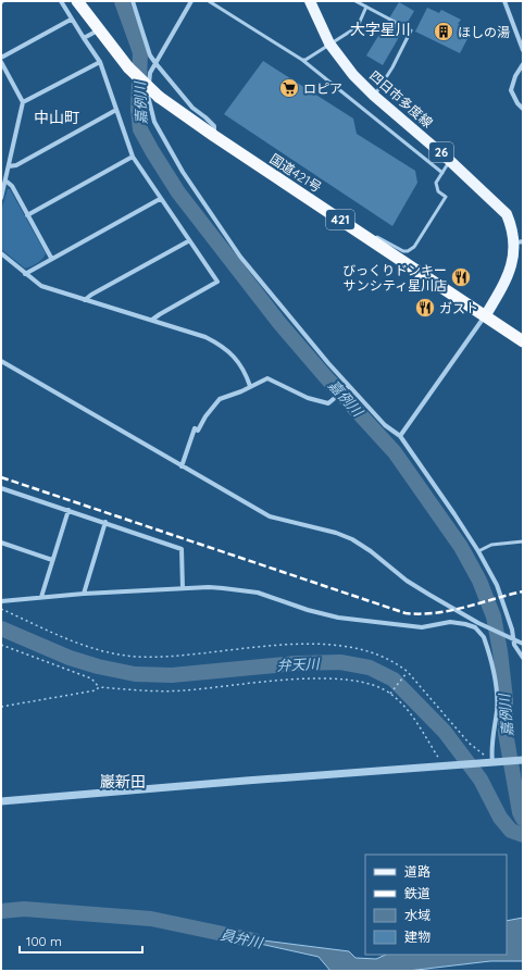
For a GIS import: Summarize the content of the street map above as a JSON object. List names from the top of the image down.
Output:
{
  "streets": {
    "highway": ["国道421号", "421"],
    "main road": ["四日市多度線", "26"]
  },
  "crossings": [
    ["四日市多度線", "国道421号"]
  ],
  "districts": ["大字星川", "中山町", "巖新田"],
  "water": ["嘉例川", "弁天川", "員弁川"],
  "places": {
    "building": ["ほしの湯"],
    "supermarket": ["ロピア"],
    "restaurant": ["びっくりドンキー サンシティ星川店", "ガスト"]
  },
  "legend": [
    "道路",
    "鉄道",
    "水域",
    "建物"
  ],
  "scale_bar": "100 m"
}
